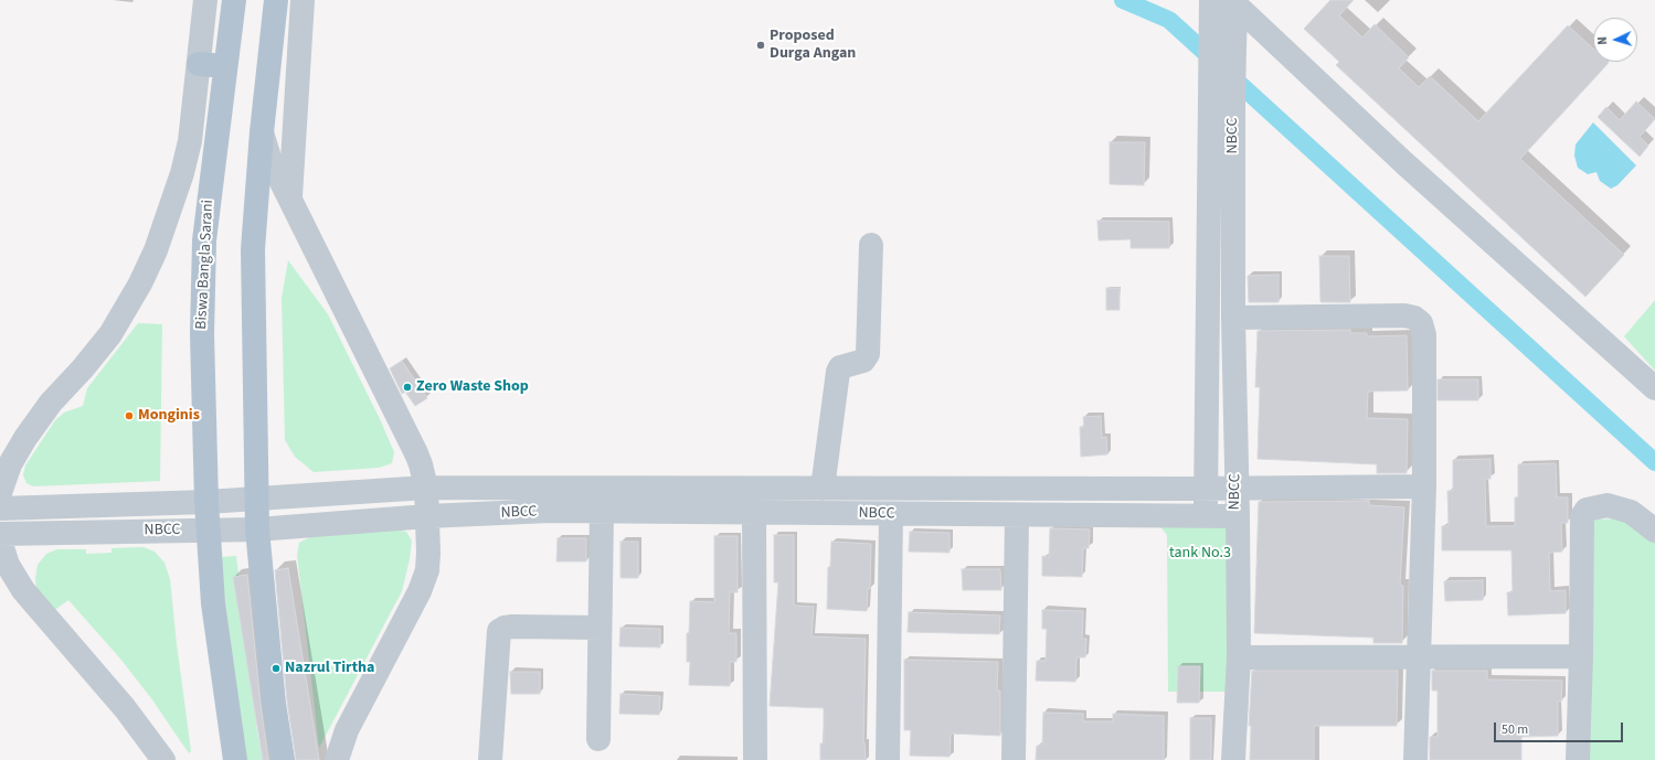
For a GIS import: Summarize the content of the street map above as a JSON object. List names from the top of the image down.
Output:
{
  "streets": {
    "main road": ["Biswa Bangla Sarani"],
    "street": ["NBCC"]
  },
  "crossings": [
    ["NBCC", "Biswa Bangla Sarani"]
  ],
  "parks": ["tank No.3"],
  "places": [
    "Proposed Durga Angan",
    "Zero Waste Shop",
    "Monginis",
    "Nazrul Tirtha"
  ],
  "scale_bar": "50 m",
  "north": "left"
}
